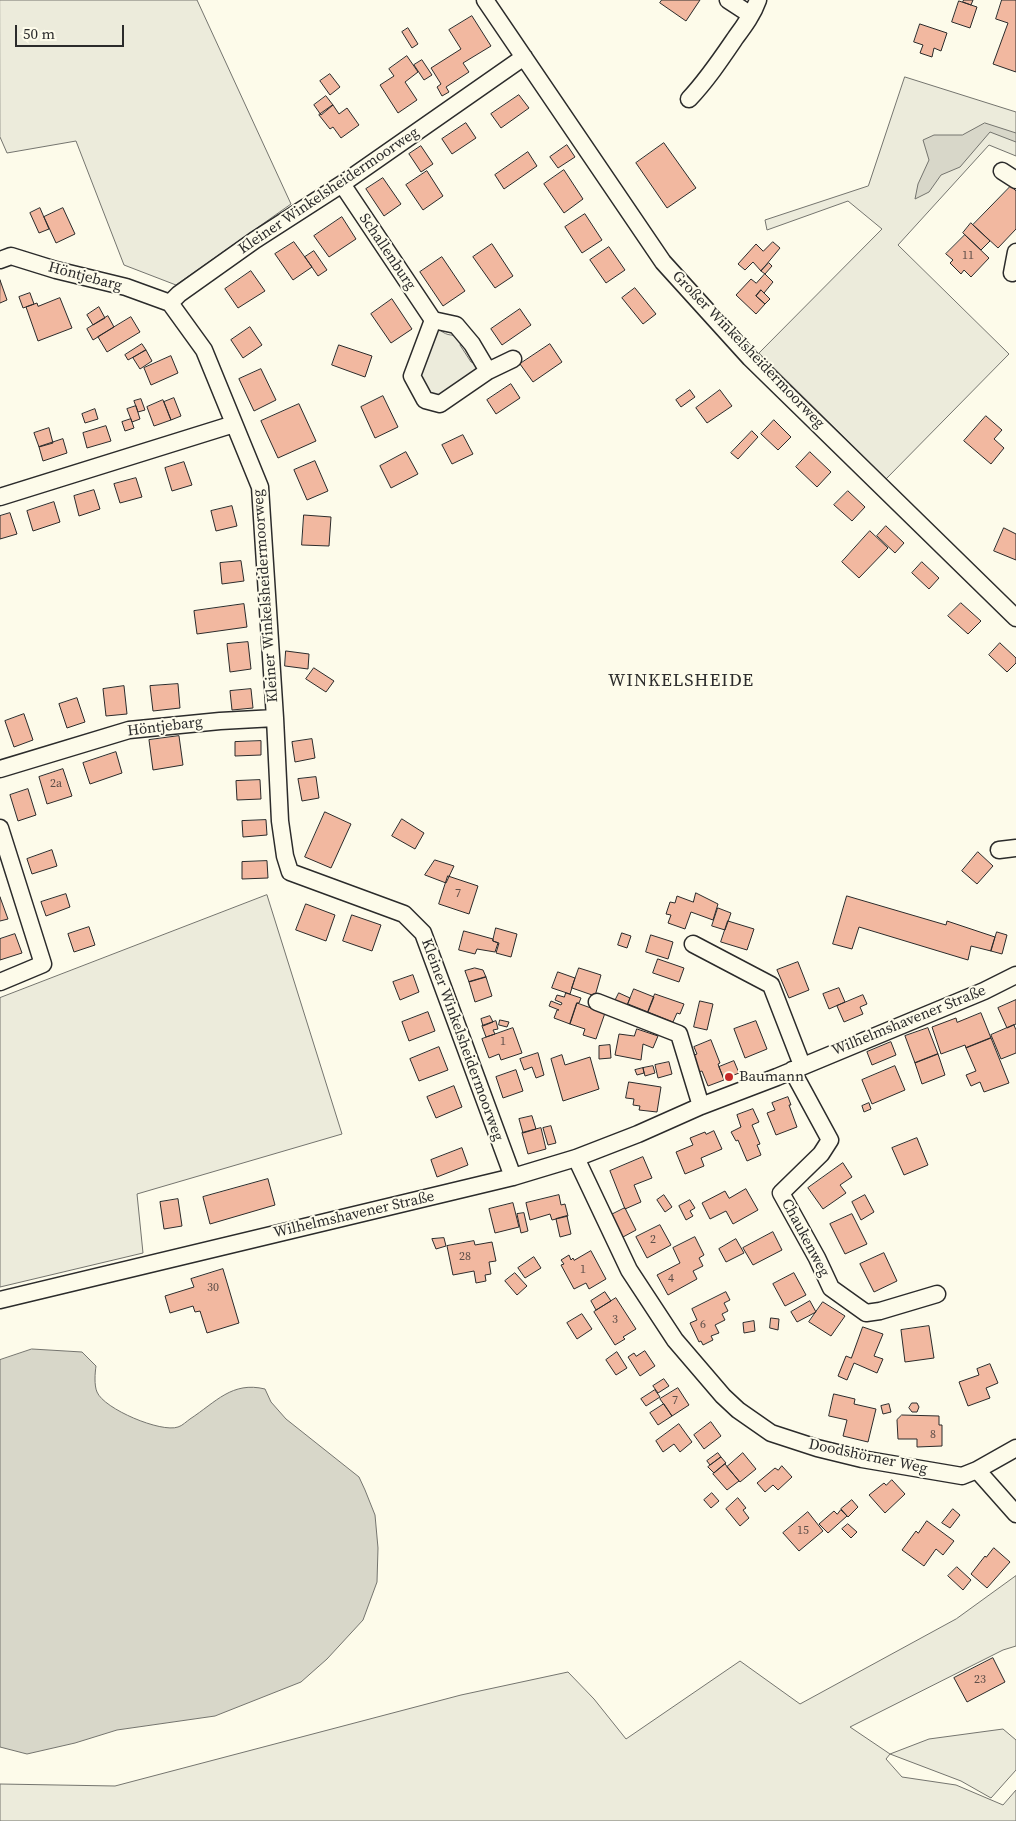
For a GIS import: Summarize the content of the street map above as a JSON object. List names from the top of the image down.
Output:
{
  "streets": {
    "street": [
      "Kleiner Winkelsheidermoorweg",
      "Schallenburg",
      "Höntjebarg",
      "Großer Winkelsheidermoorweg",
      "Wilhelmshavener Straße",
      "Chaukenweg",
      "Doodshörner Weg"
    ]
  },
  "crossings": [
    ["Kleiner Winkelsheidermoorweg", "Schallenburg"],
    ["Kleiner Winkelsheidermoorweg", "Höntjebarg"],
    ["Kleiner Winkelsheidermoorweg", "Großer Winkelsheidermoorweg"],
    ["Kleiner Winkelsheidermoorweg", "Wilhelmshavener Straße"],
    ["Wilhelmshavener Straße", "Chaukenweg"],
    ["Wilhelmshavener Straße", "Doodshörner Weg"]
  ],
  "districts": ["WINKELSHEIDE"],
  "places": ["Baumann"],
  "house_numbers": [
    "11",
    "2a",
    "7",
    "1",
    "2",
    "28",
    "1",
    "4",
    "30",
    "3",
    "6",
    "7",
    "8",
    "15",
    "23"
  ],
  "scale_bar": "50 m"
}
